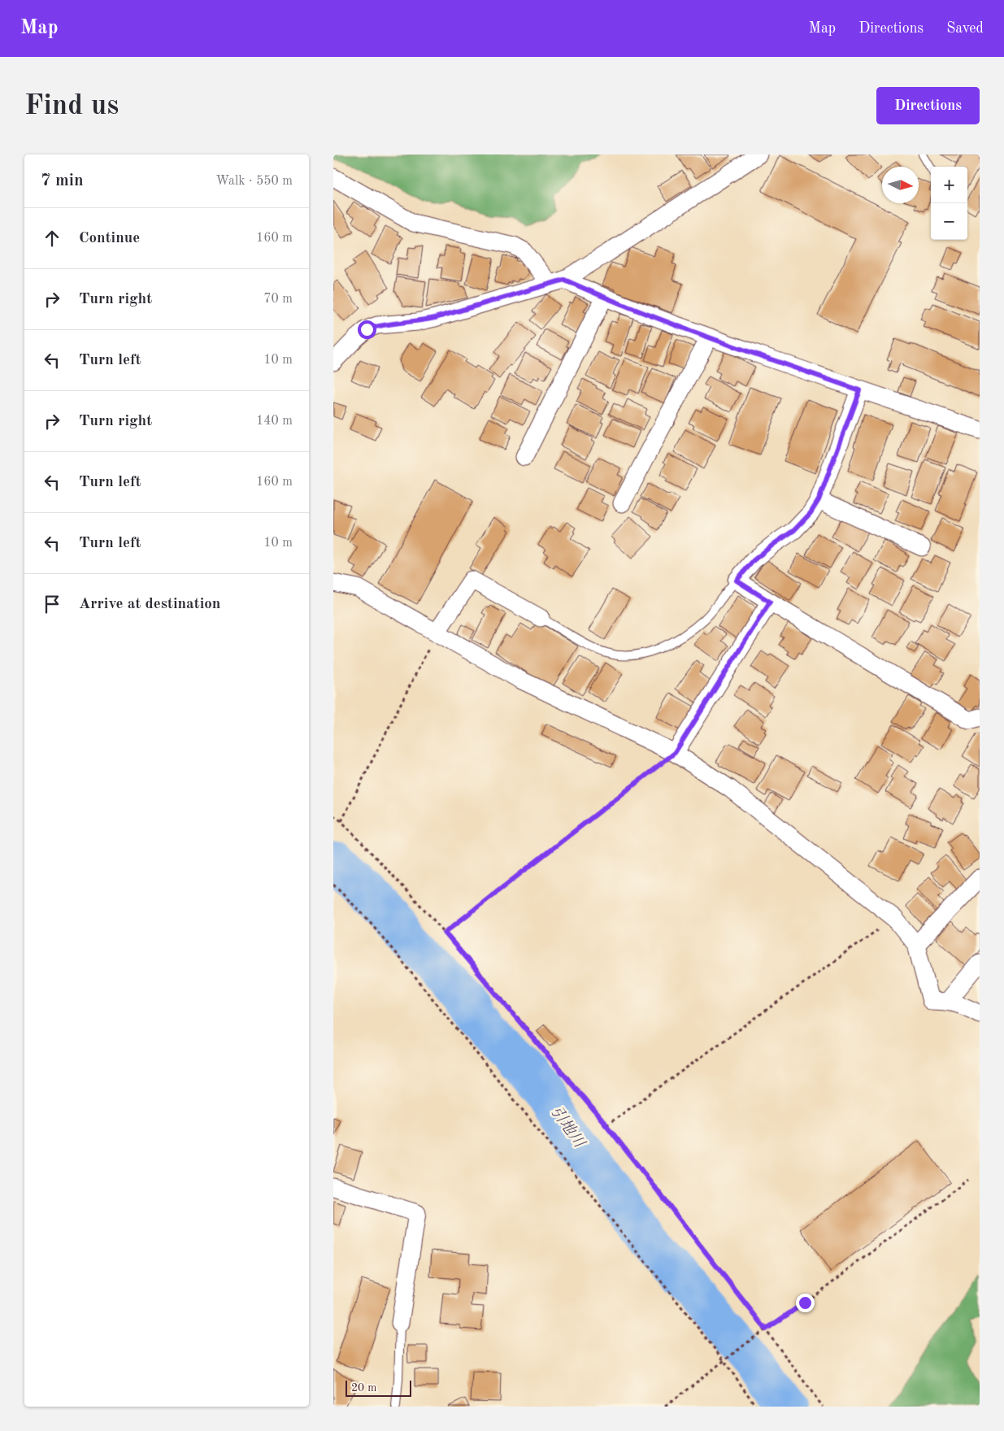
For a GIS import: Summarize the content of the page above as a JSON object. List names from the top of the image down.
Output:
{
  "water": ["引地川"],
  "scale_bar": "20 m",
  "north": "right",
  "page": {
    "header": "Map",
    "nav": ["Map", "Directions", "Saved"],
    "buttons": "Directions",
    "title": "Find us",
    "heading": ["7 min", "Walk · 550 m"],
    "map_buttons": ["+", "−"],
    "list": [
      ["Continue", "160 m"],
      ["Turn right", "70 m"],
      ["Turn left", "10 m"],
      ["Turn right", "140 m"],
      ["Turn left", "160 m"],
      ["Turn left", "10 m"],
      "Arrive at destination"
    ],
    "scale": "20 m"
  }
}
